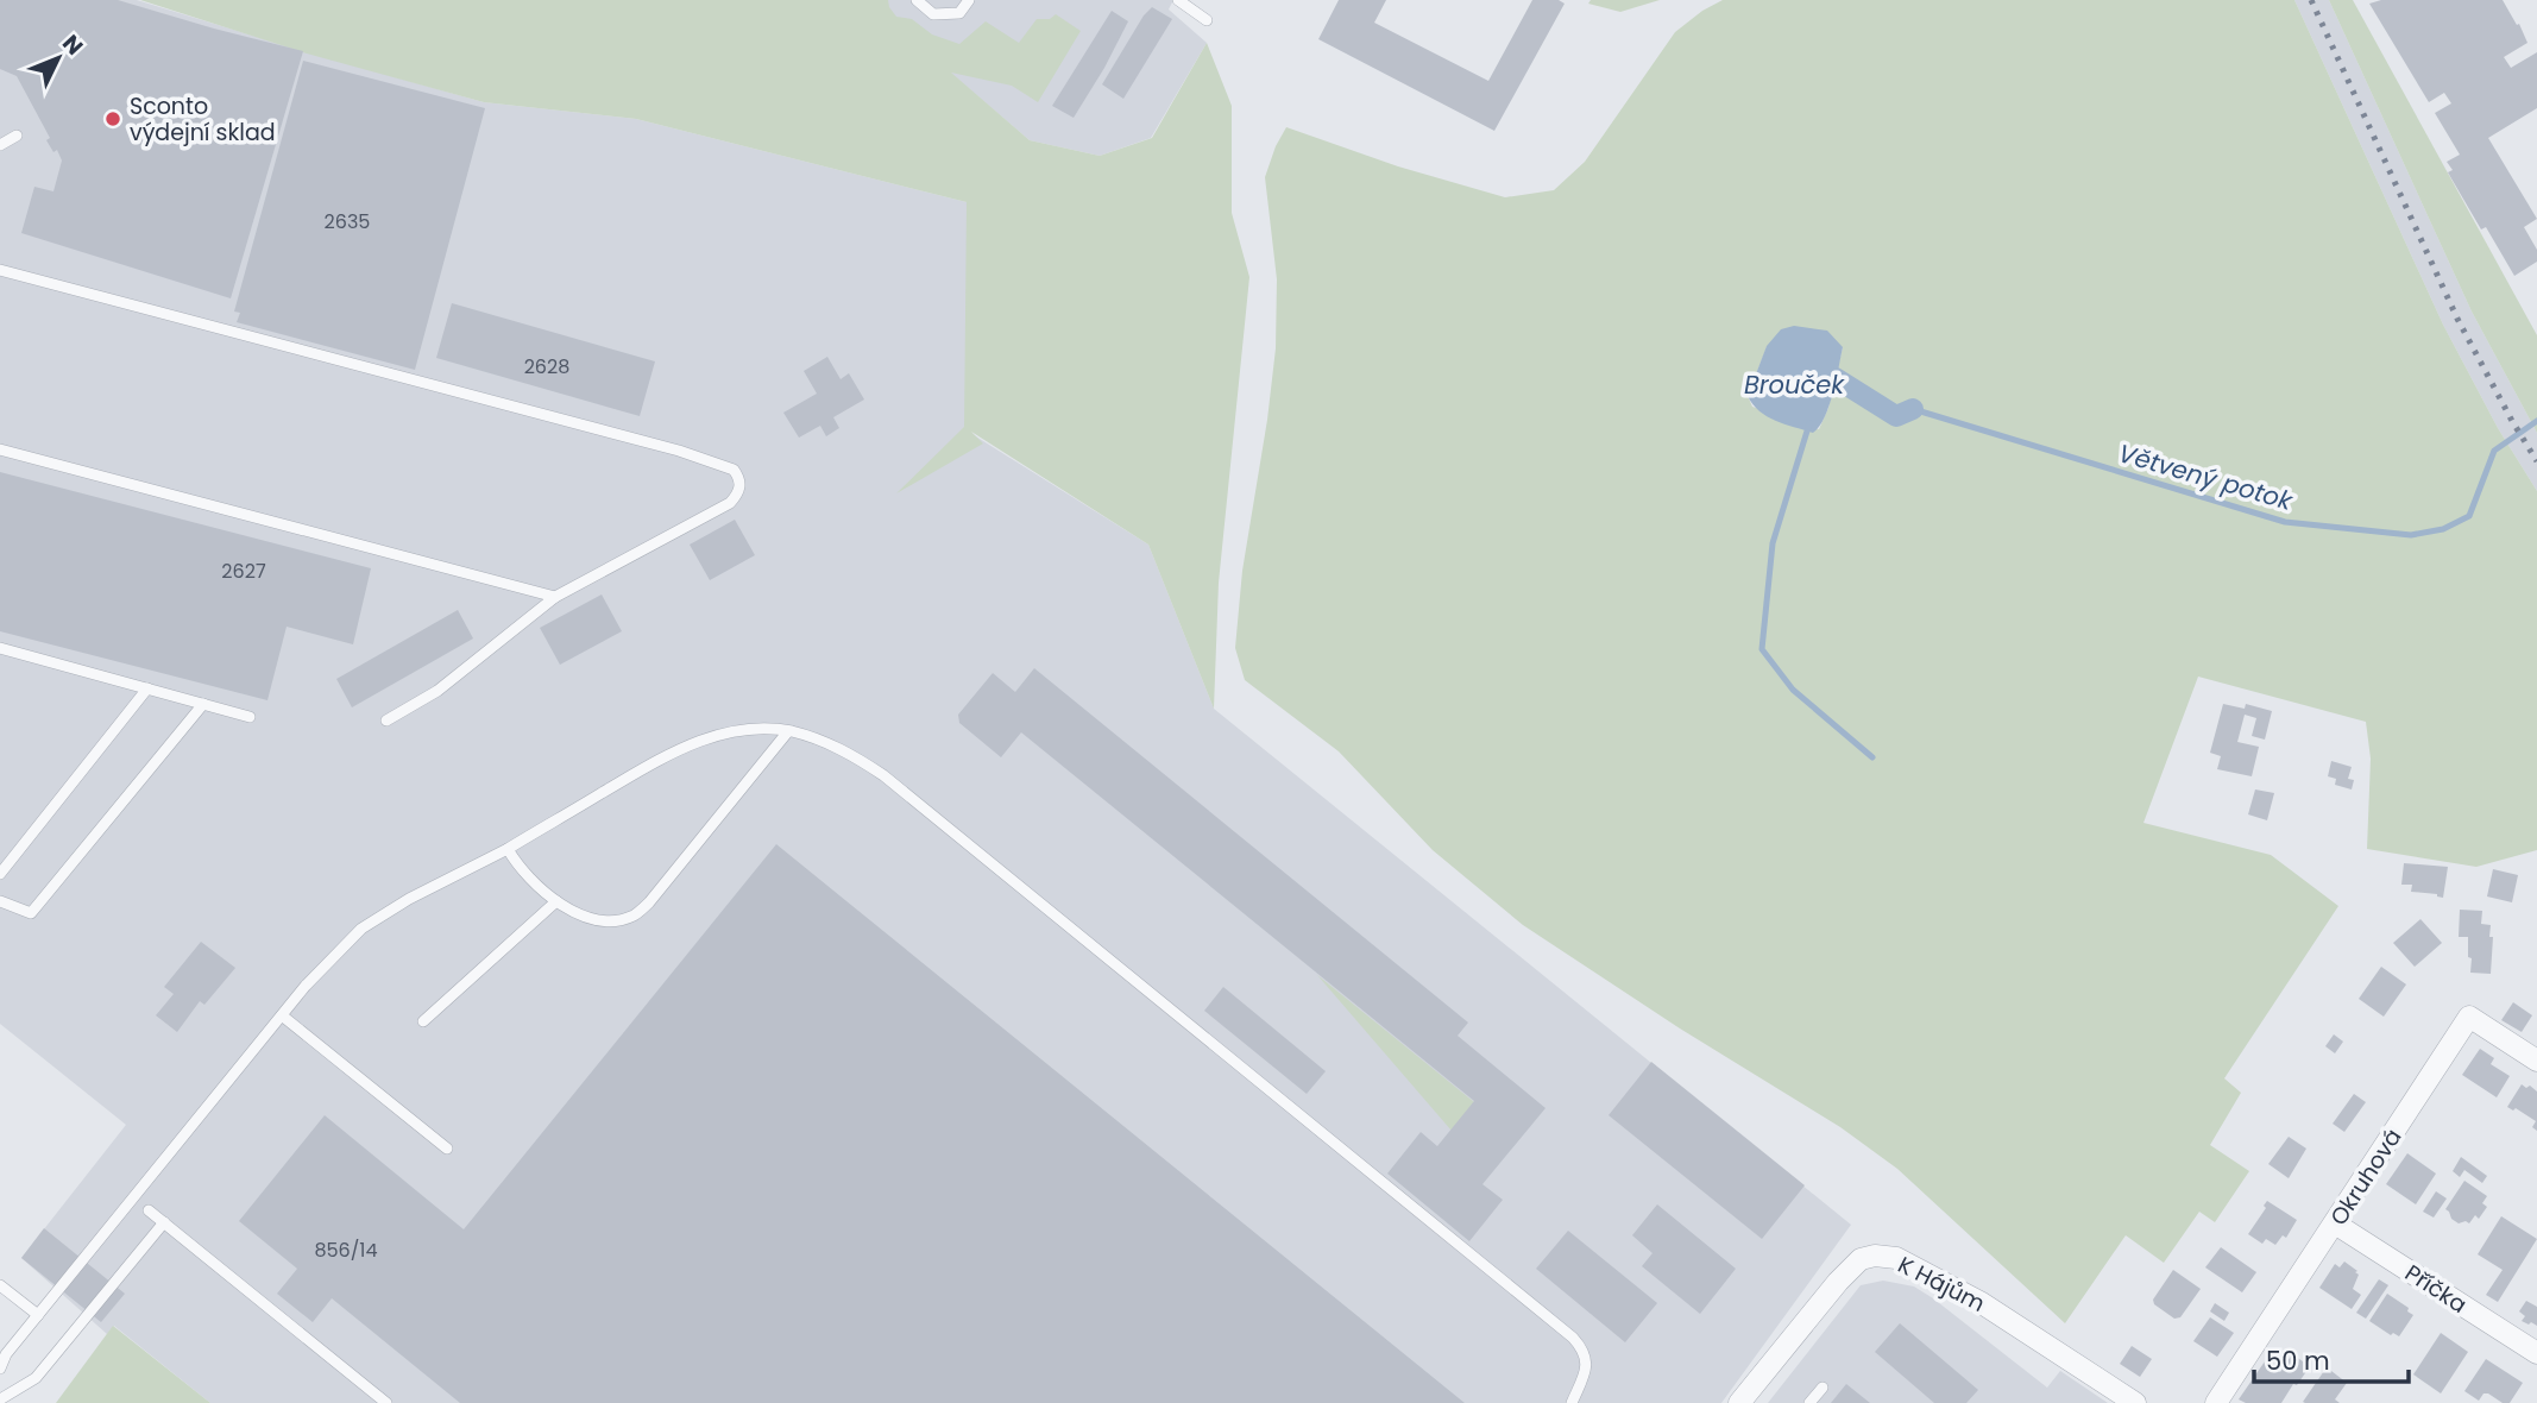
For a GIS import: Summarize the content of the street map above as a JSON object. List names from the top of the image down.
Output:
{
  "streets": {
    "street": ["Okruhová", "K Hájům", "Příčka"]
  },
  "crossings": [
    ["Okruhová", "Příčka"]
  ],
  "water": ["Brouček", "Větvený potok"],
  "places": ["Sconto výdejní sklad"],
  "house_numbers": [
    "2635",
    "2628",
    "2627",
    "856/14"
  ],
  "scale_bar": "50 m",
  "north": "top right"
}
